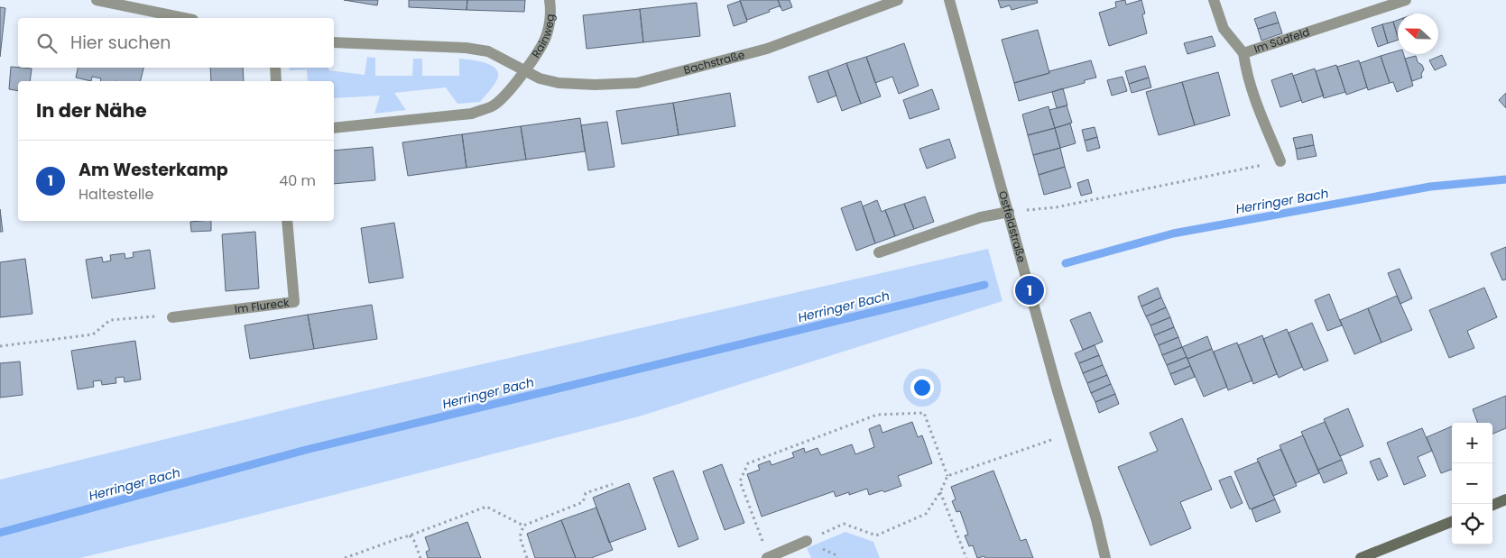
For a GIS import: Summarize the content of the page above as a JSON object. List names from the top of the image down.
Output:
{
  "streets": {
    "street": [
      "Rainweg",
      "Im Südfeld",
      "Bachstraße",
      "Ostfeldstraße",
      "Im Flureck"
    ]
  },
  "crossings": [
    ["Rainweg", "Bachstraße"]
  ],
  "water": ["Herringer Bach"],
  "north": "left",
  "page": {
    "search": "Hier suchen",
    "heading": "In der Nähe",
    "list": [
      {
        "mark": "1",
        "name": "Am Westerkamp",
        "note": "Haltestelle",
        "value": "40 m"
      }
    ],
    "pins": "1",
    "map_buttons": ["+", "−"]
  }
}
